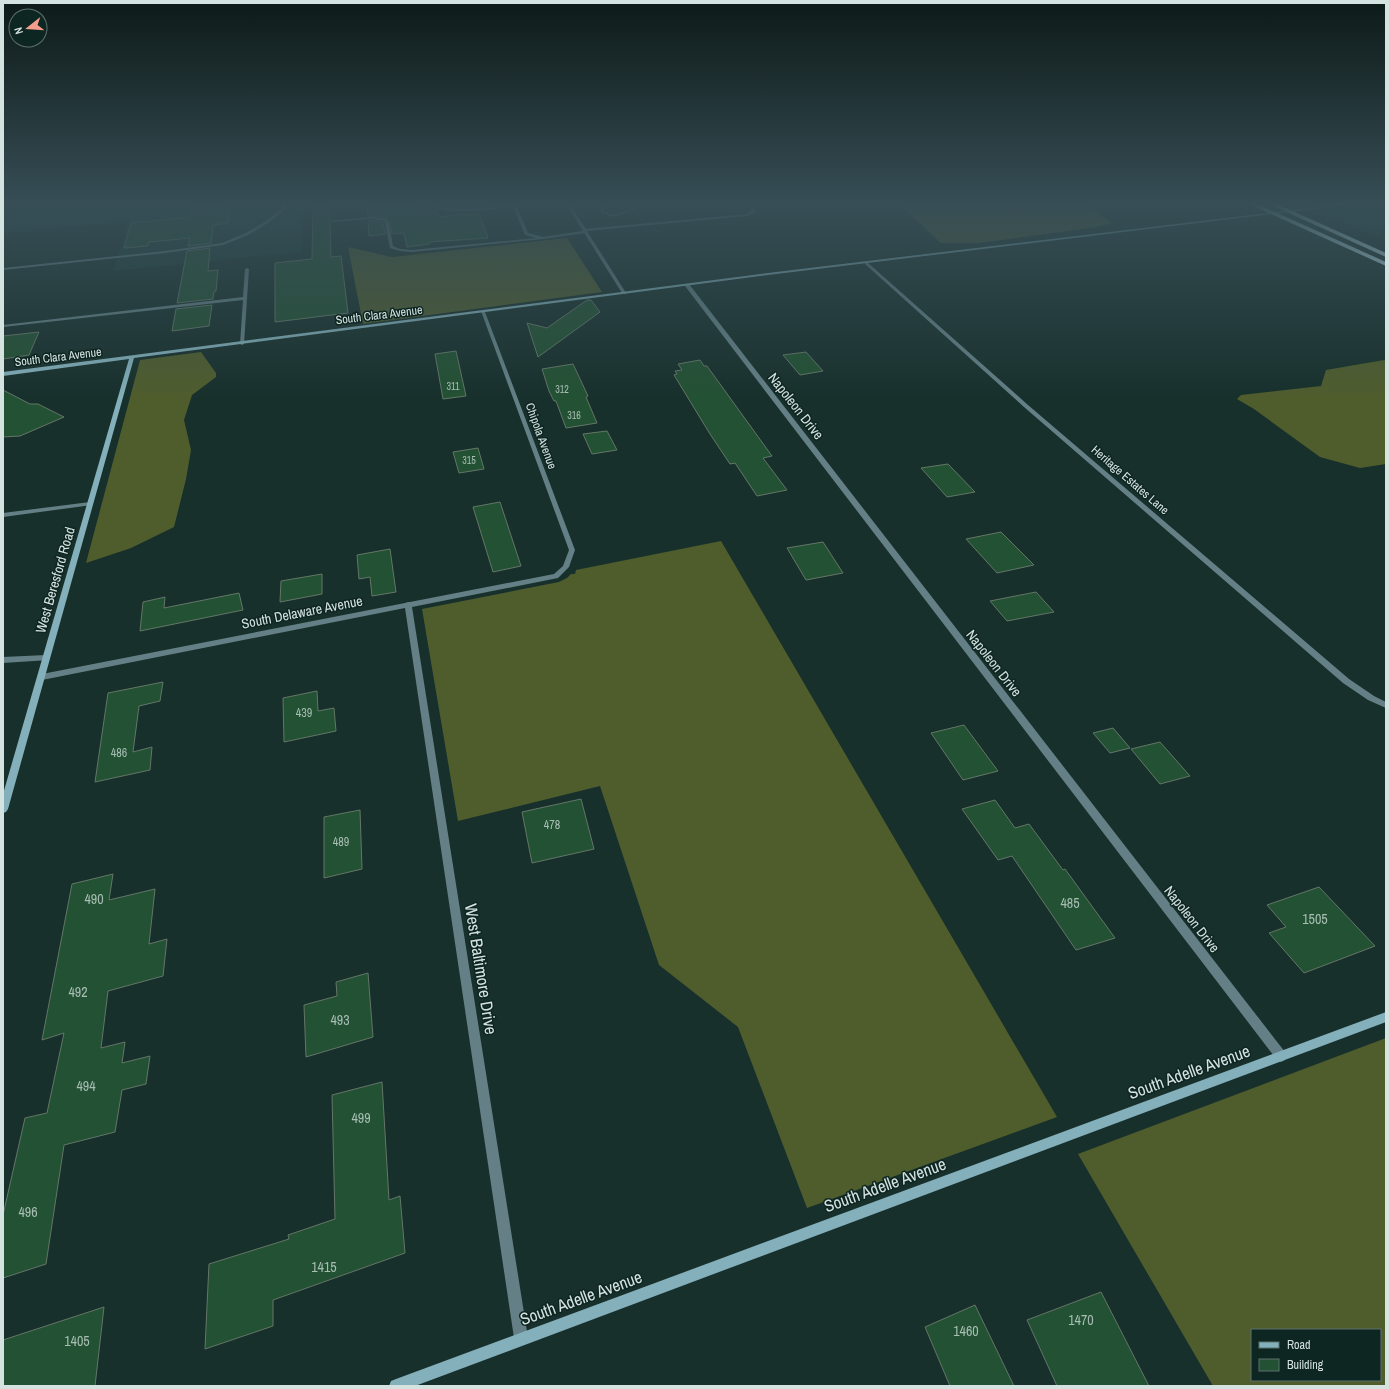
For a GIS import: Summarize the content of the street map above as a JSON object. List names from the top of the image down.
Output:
{
  "streets": {
    "street": [
      "South Clara Avenue",
      "Napoleon Drive",
      "Chipola Avenue",
      "Heritage Estates Lane",
      "West Beresford Road",
      "South Delaware Avenue",
      "West Baltimore Drive",
      "South Adelle Avenue"
    ]
  },
  "crossings": [
    ["South Clara Avenue", "Napoleon Drive"],
    ["South Clara Avenue", "Chipola Avenue"],
    ["South Clara Avenue", "West Beresford Road"],
    ["Napoleon Drive", "South Adelle Avenue"],
    ["Chipola Avenue", "South Delaware Avenue"],
    ["West Beresford Road", "South Delaware Avenue"],
    ["South Delaware Avenue", "West Baltimore Drive"],
    ["West Baltimore Drive", "South Adelle Avenue"]
  ],
  "house_numbers": [
    "311",
    "312",
    "316",
    "315",
    "439",
    "486",
    "478",
    "489",
    "490",
    "485",
    "1505",
    "492",
    "493",
    "494",
    "499",
    "496",
    "1415",
    "1470",
    "1460",
    "1405"
  ],
  "legend": ["Road", "Building"],
  "north": "left"
}
